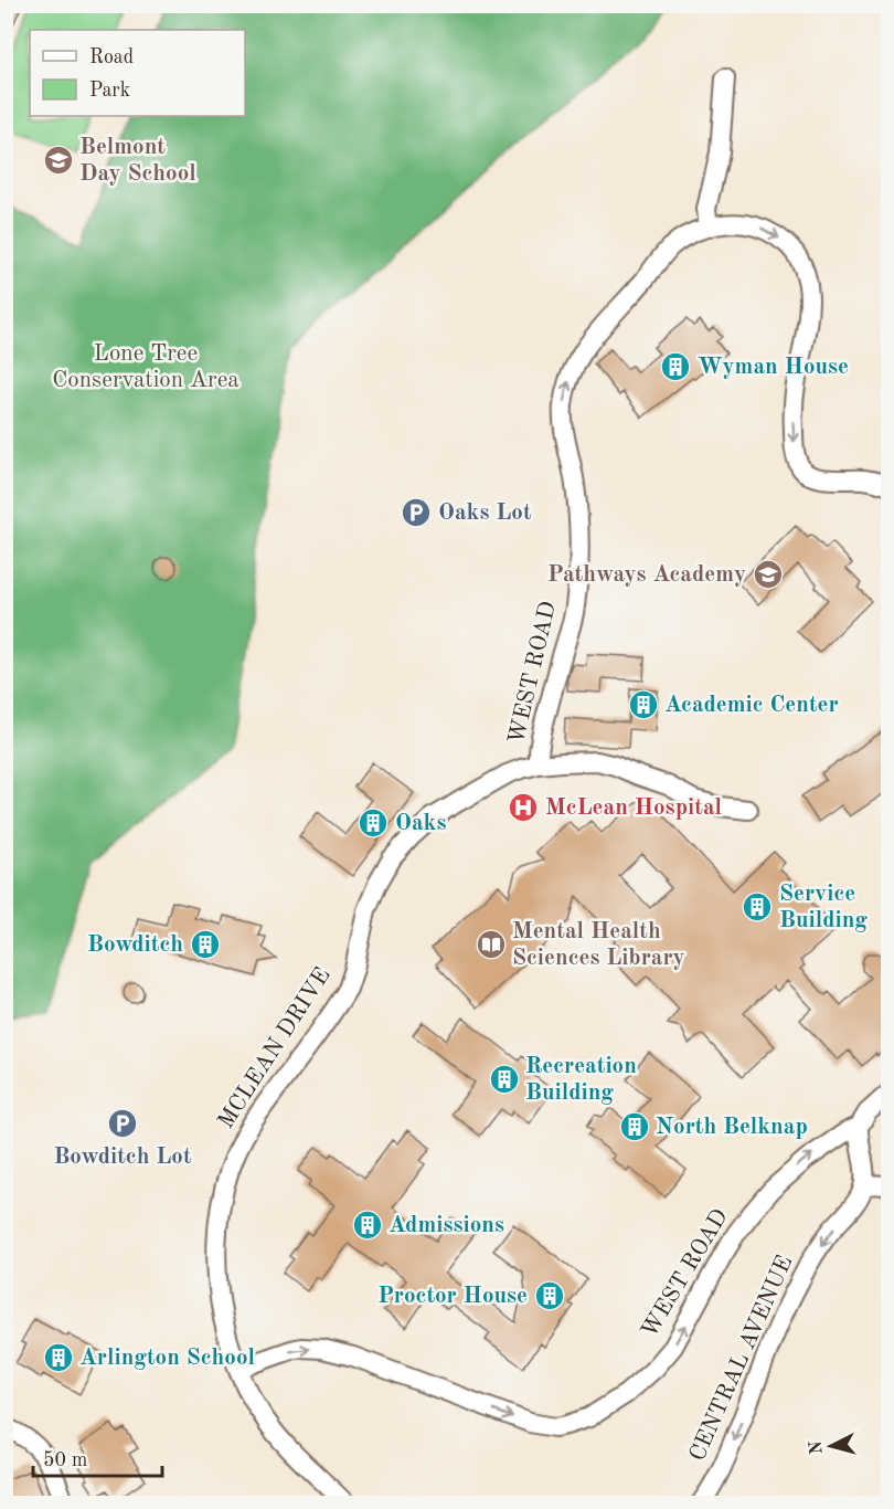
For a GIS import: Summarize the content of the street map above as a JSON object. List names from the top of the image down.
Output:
{
  "streets": {
    "street": ["WEST ROAD", "MCLEAN DRIVE", "CENTRAL AVENUE"]
  },
  "crossings": [
    ["WEST ROAD", "MCLEAN DRIVE"]
  ],
  "one_way": ["CENTRAL AVENUE"],
  "parks": ["Lone Tree Conservation Area"],
  "places": {
    "school or university": ["Belmont Day School", "Pathways Academy"],
    "building": [
      "Wyman House",
      "Academic Center",
      "Oaks",
      "Service Building",
      "Bowditch",
      "Recreation Building",
      "North Belknap",
      "Admissions",
      "Proctor House",
      "Arlington School"
    ],
    "parking": ["Oaks Lot", "Bowditch Lot"],
    "hospital": ["McLean Hospital"],
    "library": ["Mental Health Sciences Library"]
  },
  "legend": ["Road", "Park"],
  "scale_bar": "50 m",
  "north": "left"
}
